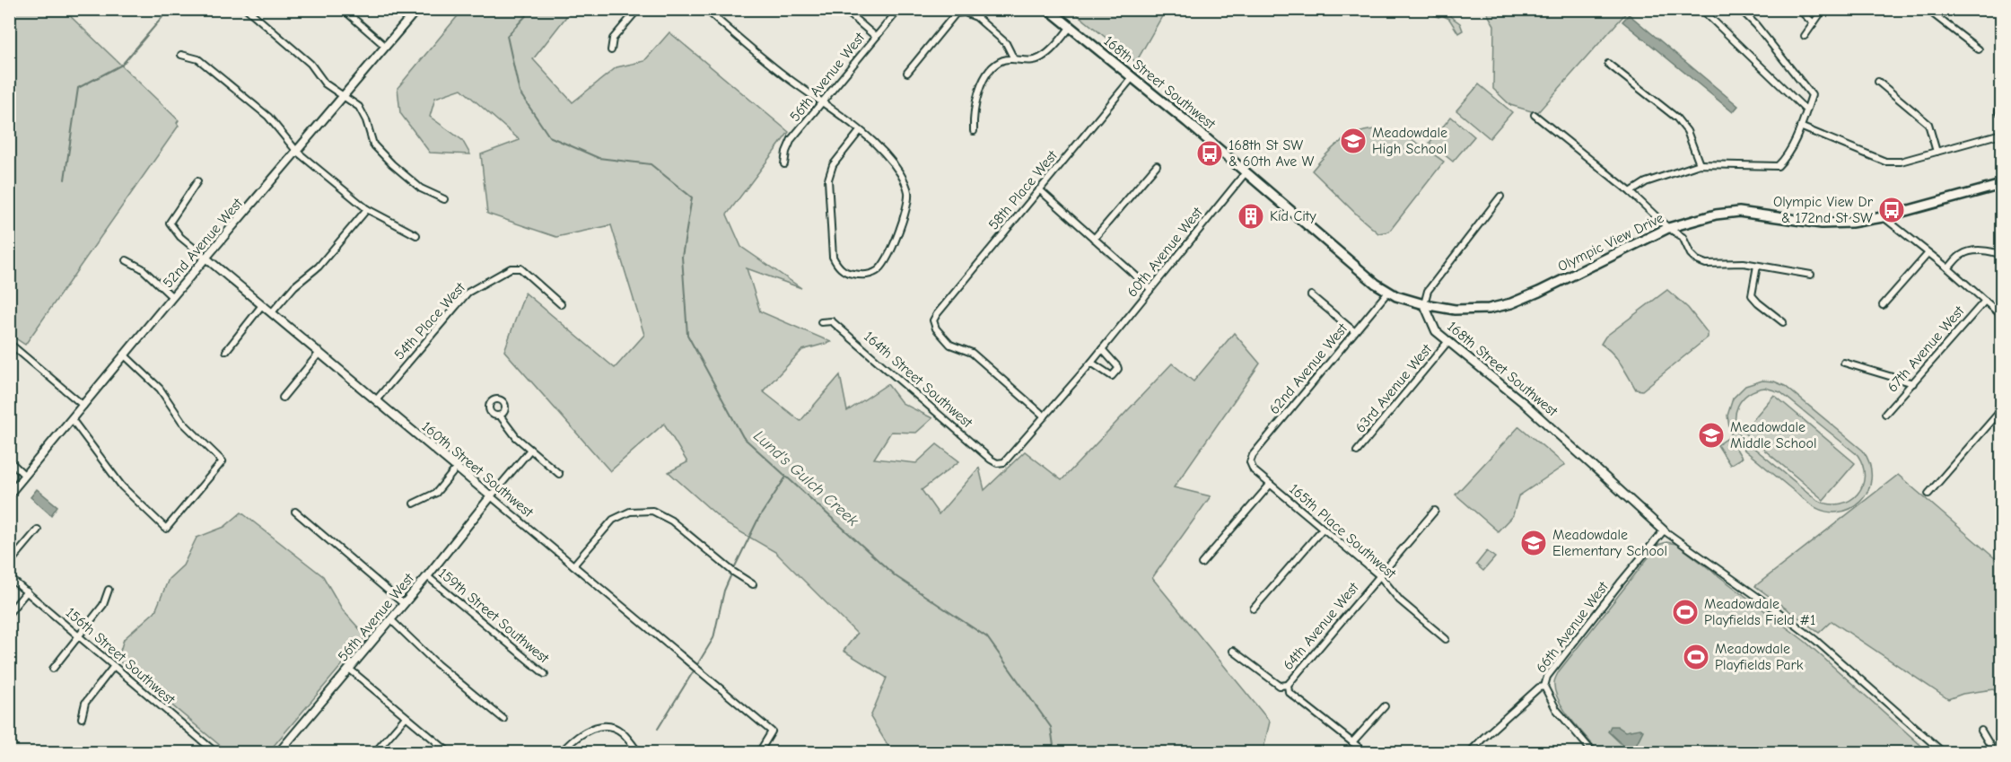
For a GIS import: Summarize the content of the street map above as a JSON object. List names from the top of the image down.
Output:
{
  "streets": {
    "main road": ["168th Street Southwest", "Olympic View Drive"],
    "street": [
      "56th Avenue West",
      "58th Place West",
      "52nd Avenue West",
      "60th Avenue West",
      "54th Place West",
      "67th Avenue West",
      "62nd Avenue West",
      "164th Street Southwest",
      "63rd Avenue West",
      "160th Street Southwest",
      "165th Place Southwest",
      "159th Street Southwest",
      "64th Avenue West",
      "66th Avenue West",
      "156th Street Southwest"
    ]
  },
  "crossings": [
    ["56th Avenue West", "160th Street Southwest"],
    ["56th Avenue West", "159th Street Southwest"],
    ["168th Street Southwest", "58th Place West"],
    ["168th Street Southwest", "Olympic View Drive"],
    ["168th Street Southwest", "60th Avenue West"],
    ["168th Street Southwest", "62nd Avenue West"],
    ["168th Street Southwest", "63rd Avenue West"],
    ["168th Street Southwest", "66th Avenue West"],
    ["58th Place West", "60th Avenue West"],
    ["52nd Avenue West", "160th Street Southwest"],
    ["60th Avenue West", "164th Street Southwest"],
    ["54th Place West", "160th Street Southwest"],
    ["62nd Avenue West", "165th Place Southwest"],
    ["165th Place Southwest", "64th Avenue West"]
  ],
  "water": ["Lund's Gulch Creek"],
  "places": {
    "school or university": ["Meadowdale High School", "Meadowdale Middle School", "Meadowdale Elementary School"],
    "bus stop": ["168th St SW & 60th Ave W", "Olympic View Dr & 172nd St SW"],
    "building": ["Kid City"],
    "sports": ["Meadowdale Playfields Field #1", "Meadowdale Playfields Park"]
  }
}
